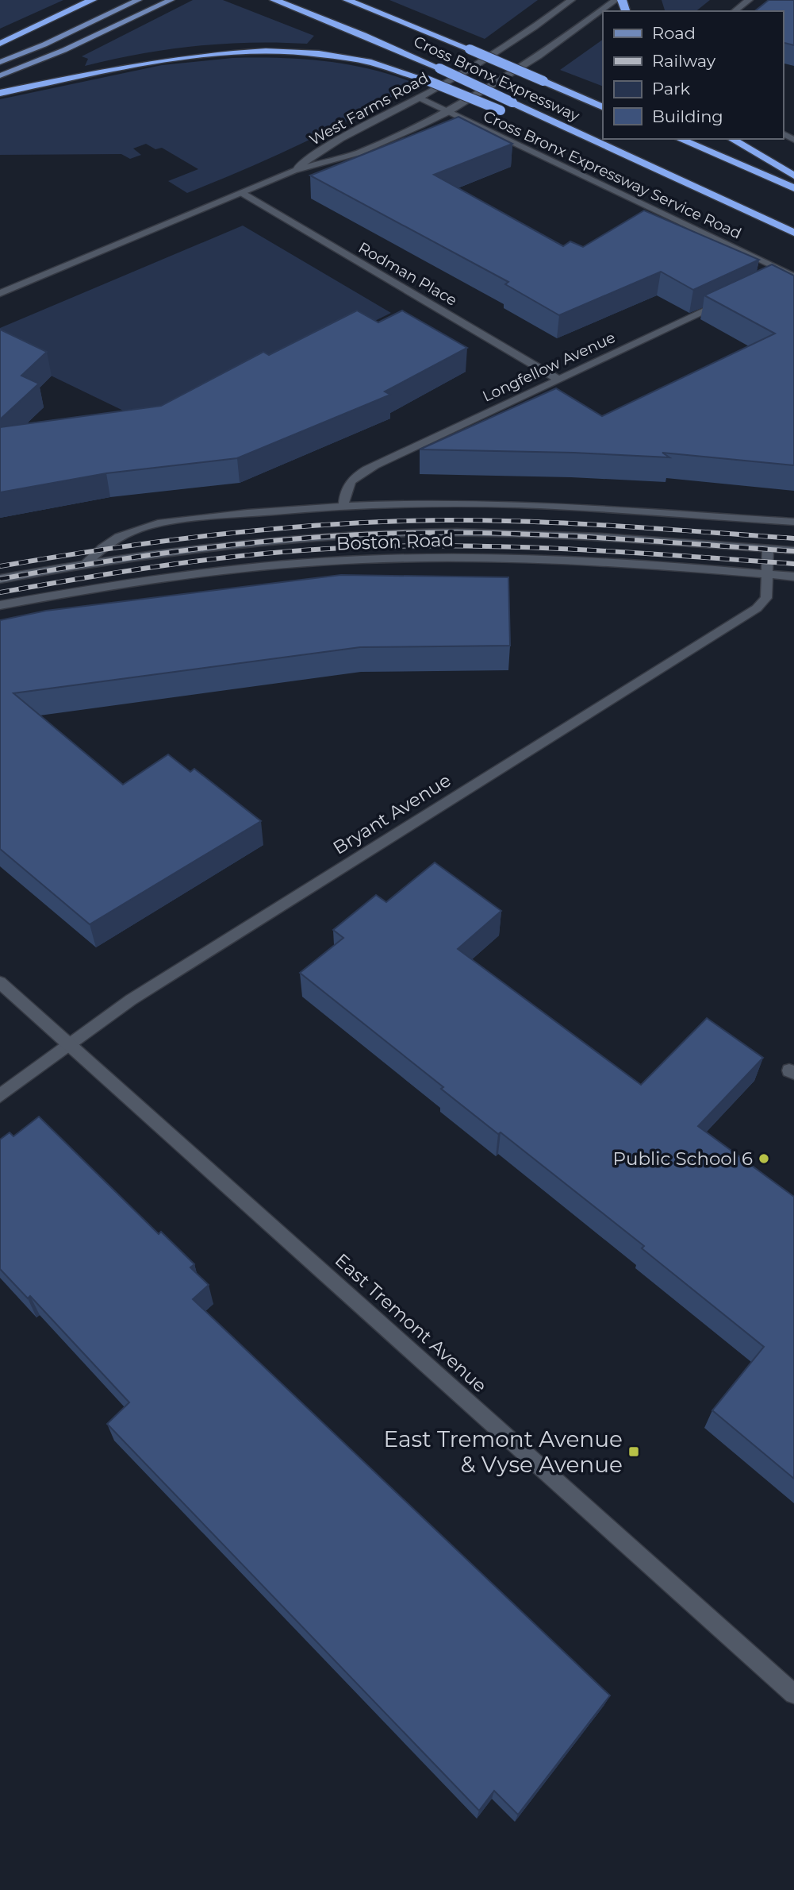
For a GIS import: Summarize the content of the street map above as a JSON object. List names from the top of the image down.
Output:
{
  "streets": {
    "highway": ["Cross Bronx Expressway"],
    "street": [
      "West Farms Road",
      "Cross Bronx Expressway Service Road",
      "Rodman Place",
      "Longfellow Avenue",
      "Boston Road",
      "Bryant Avenue",
      "East Tremont Avenue"
    ]
  },
  "crossings": [
    ["West Farms Road", "Cross Bronx Expressway Service Road"],
    ["West Farms Road", "Rodman Place"],
    ["Rodman Place", "Longfellow Avenue"],
    ["Longfellow Avenue", "Boston Road"],
    ["Boston Road", "Bryant Avenue"],
    ["Bryant Avenue", "East Tremont Avenue"]
  ],
  "places": {
    "other": ["Public School 6"],
    "transit": ["East Tremont Avenue & Vyse Avenue"]
  },
  "legend": [
    "Road",
    "Railway",
    "Park",
    "Building"
  ]
}
